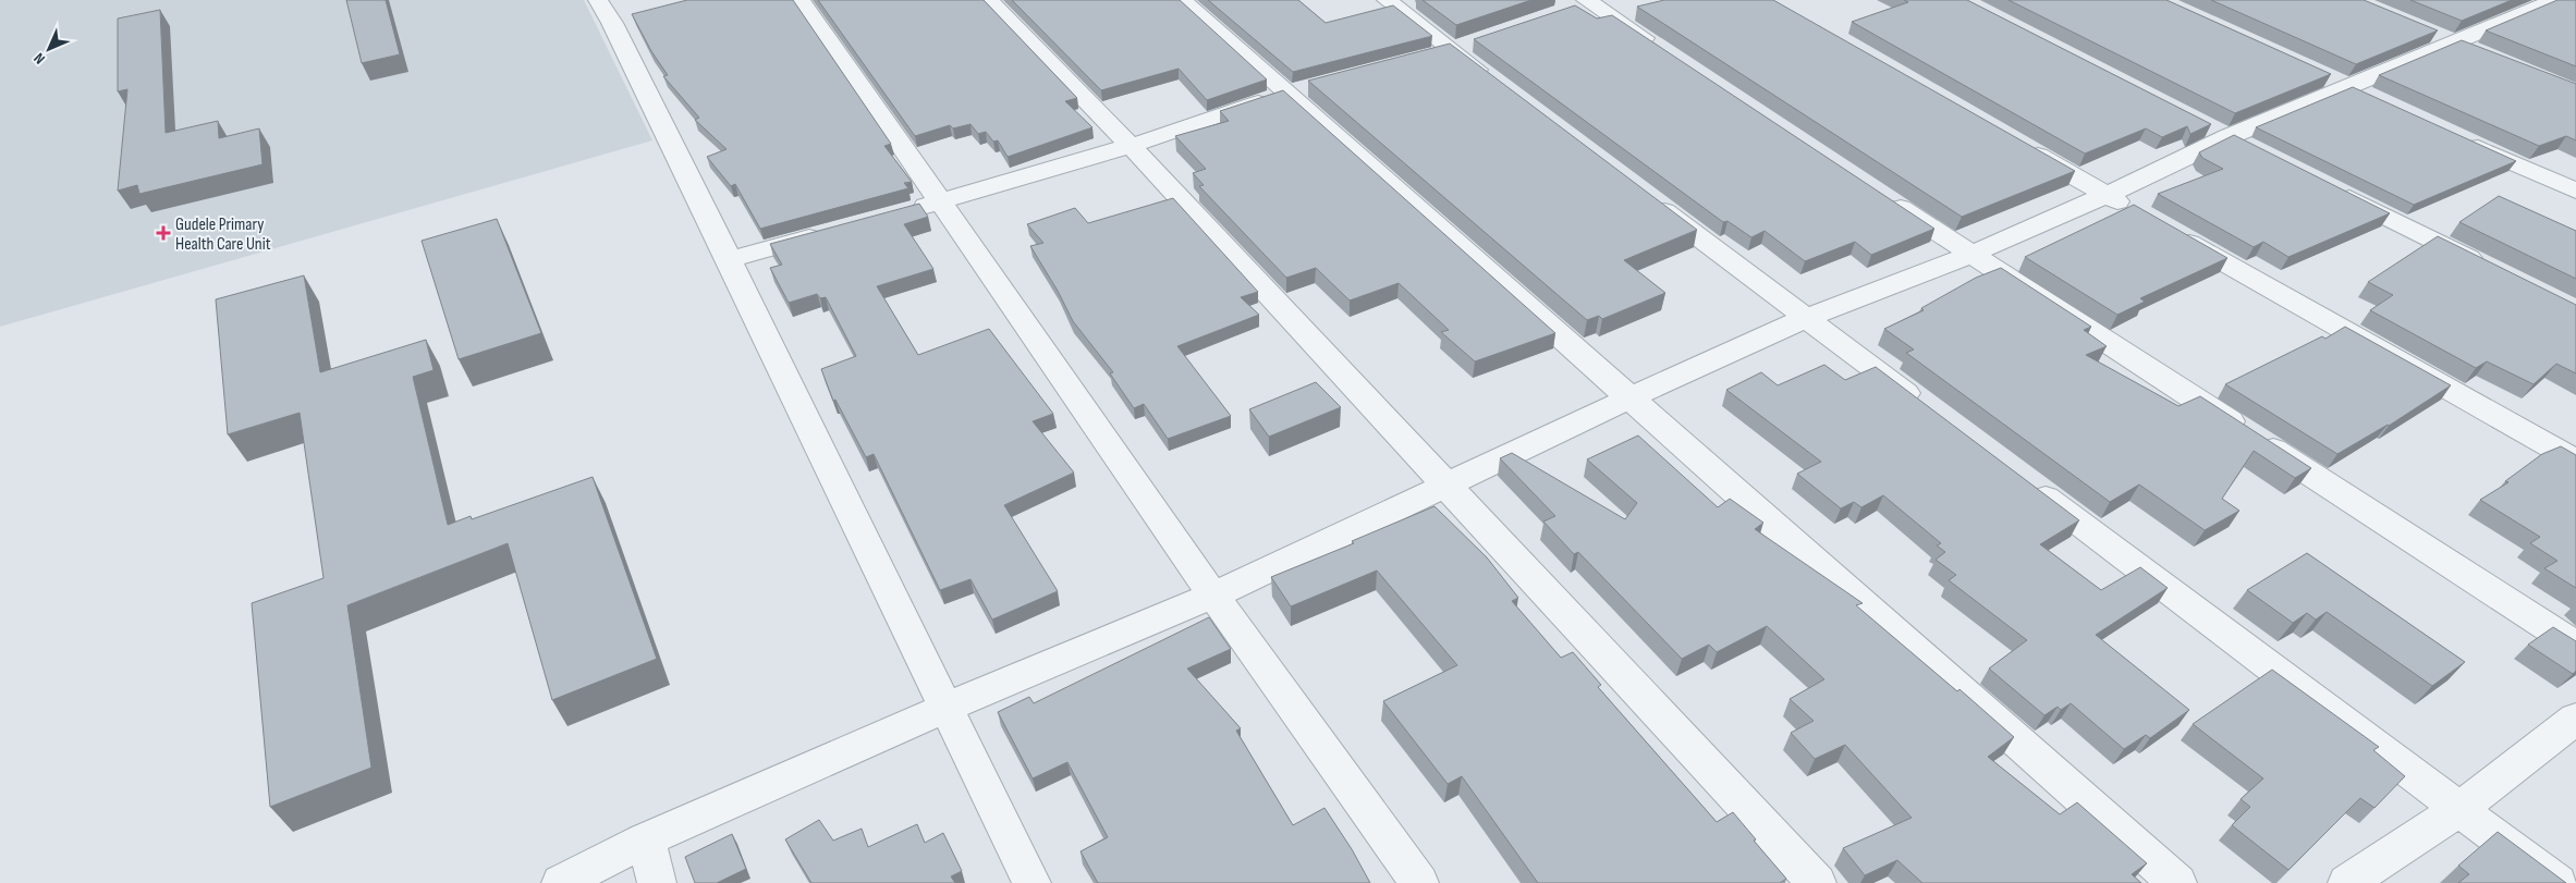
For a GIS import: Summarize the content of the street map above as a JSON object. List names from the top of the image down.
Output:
{
  "places": {
    "health": ["Gudele Primary Health Care Unit"]
  },
  "north": "bottom left"
}
